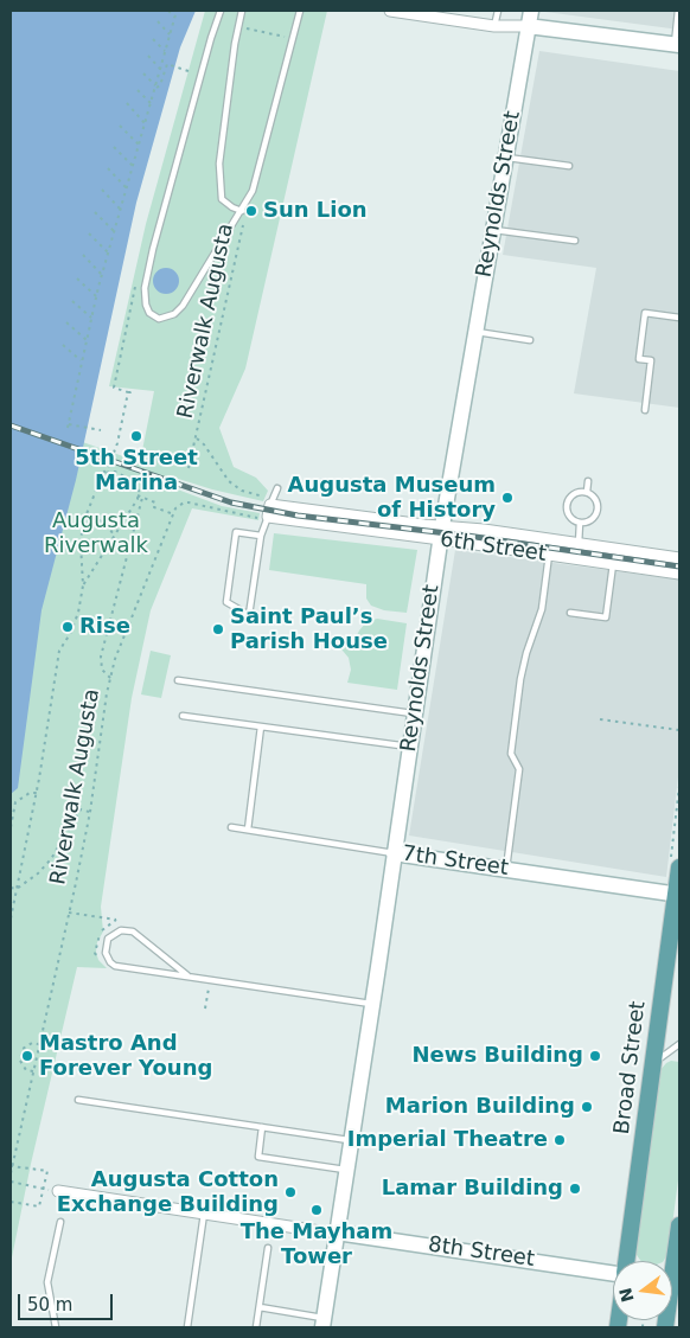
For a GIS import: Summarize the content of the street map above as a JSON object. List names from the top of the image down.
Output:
{
  "streets": {
    "main road": [
      "Reynolds Street",
      "7th Street",
      "Broad Street",
      "8th Street"
    ],
    "street": ["6th Street"],
    "path": ["Riverwalk Augusta"]
  },
  "crossings": [
    ["Reynolds Street", "6th Street"],
    ["Reynolds Street", "7th Street"],
    ["Reynolds Street", "8th Street"],
    ["Riverwalk Augusta", "6th Street"],
    ["7th Street", "Broad Street"]
  ],
  "parks": ["Augusta Riverwalk"],
  "places": [
    "Sun Lion",
    "5th Street Marina",
    "Augusta Museum of History",
    "Rise",
    "Saint Paul’s Parish House",
    "Mastro And Forever Young",
    "News Building",
    "Marion Building",
    "Imperial Theatre",
    "Lamar Building",
    "Augusta Cotton Exchange Building",
    "The Mayham Tower"
  ],
  "scale_bar": "50 m",
  "north": "left"
}
